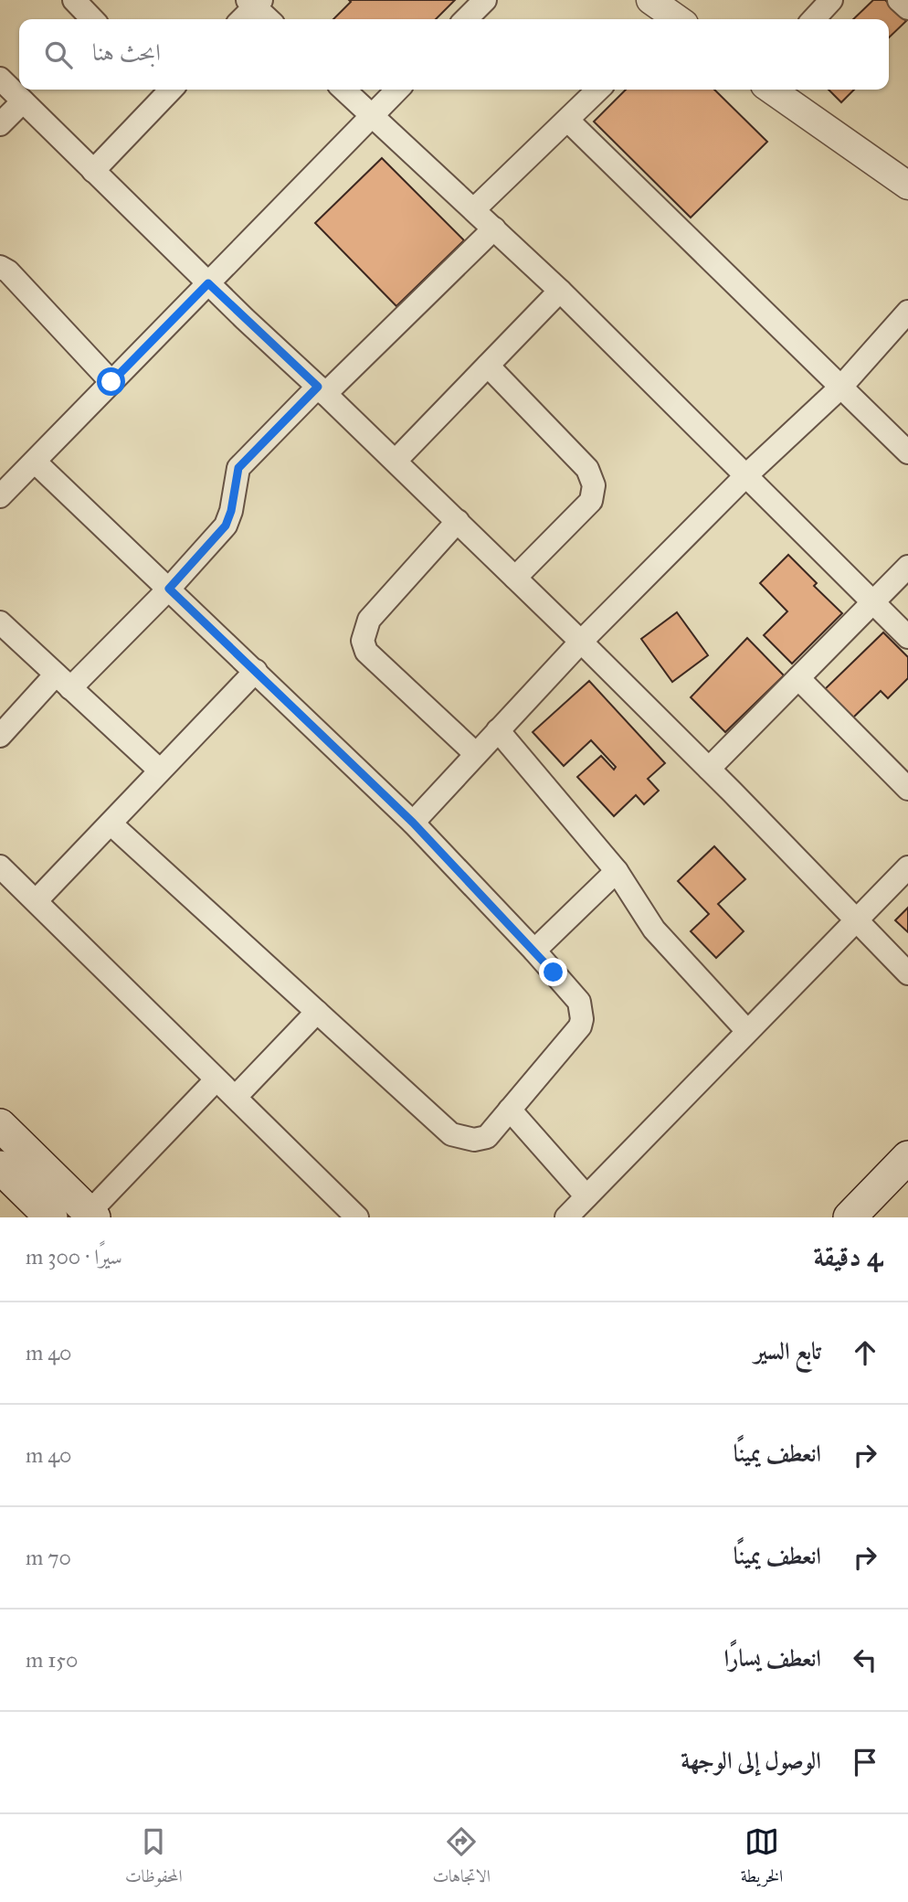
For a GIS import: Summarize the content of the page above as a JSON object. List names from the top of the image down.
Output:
{
  "page": {
    "search": "ابحث هنا",
    "heading": ["4 دقيقة", "سيرًا · 300 m"],
    "list": [
      ["تابع السير", "40 m"],
      ["انعطف يمينًا", "40 m"],
      ["انعطف يمينًا", "70 m"],
      ["انعطف يسارًا", "150 m"],
      "الوصول إلى الوجهة"
    ],
    "nav": ["الخريطة", "الاتجاهات", "المحفوظات"]
  }
}
